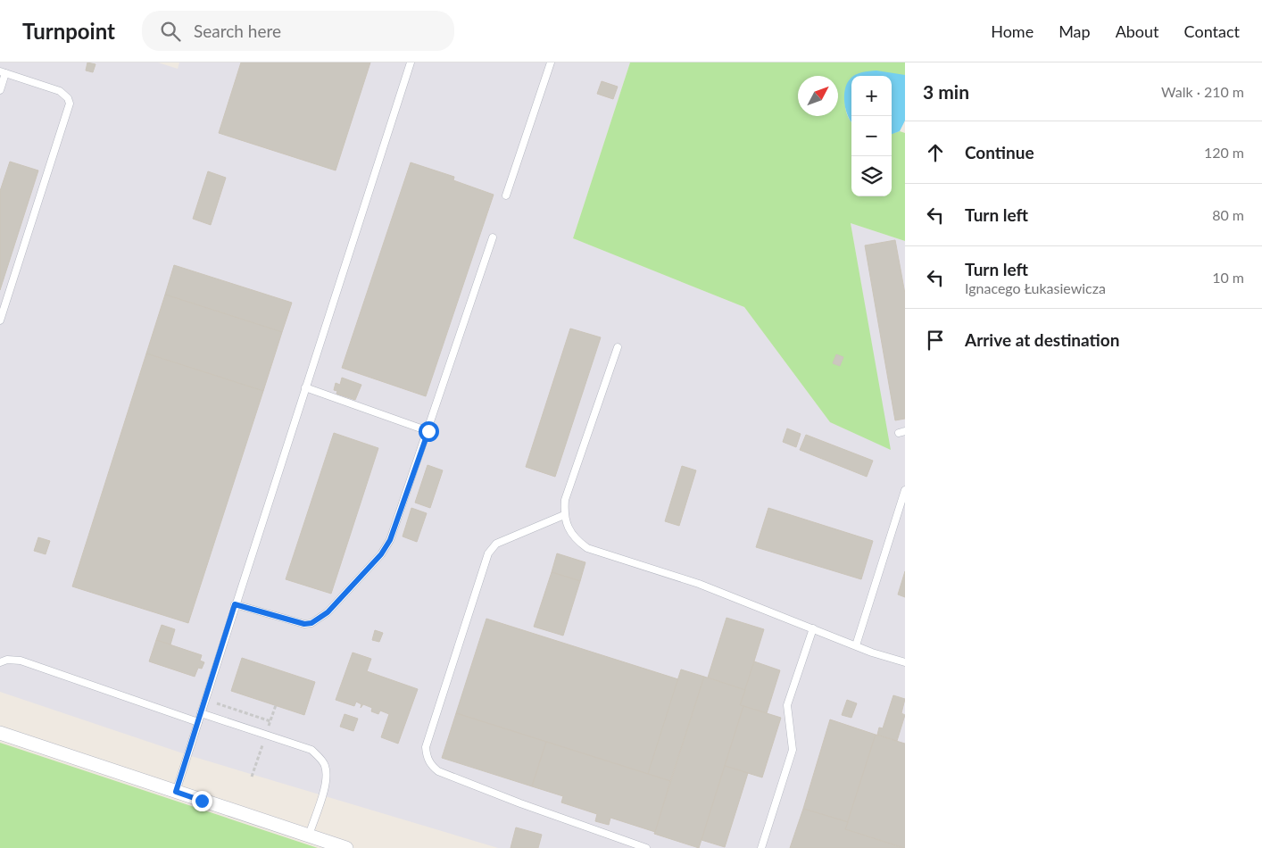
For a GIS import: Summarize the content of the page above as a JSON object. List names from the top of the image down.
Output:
{
  "north": "top right",
  "page": {
    "header": "Turnpoint",
    "search": "Search here",
    "nav": [
      "Home",
      "Map",
      "About",
      "Contact"
    ],
    "heading": ["3 min", "Walk · 210 m"],
    "map_buttons": ["+", "−"],
    "list": [
      ["Continue", "120 m"],
      ["Turn left", "80 m"],
      ["Turn left", "Ignacego Łukasiewicza", "10 m"],
      "Arrive at destination"
    ]
  }
}
